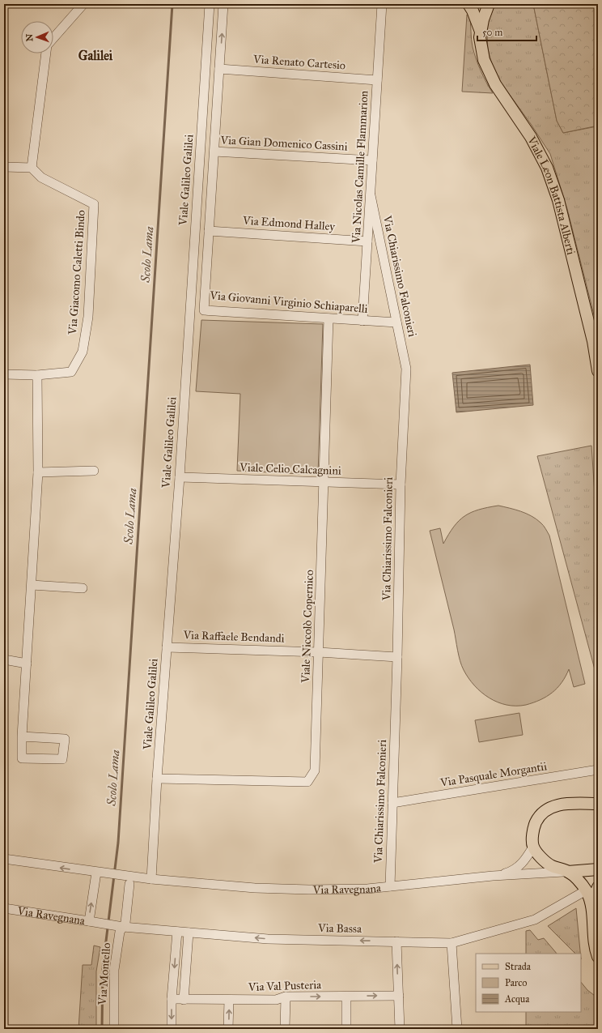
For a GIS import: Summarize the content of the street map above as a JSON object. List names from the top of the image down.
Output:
{
  "streets": {
    "main road": ["Viale Leon Battista Alberti", "Via Ravegnana"],
    "street": [
      "Via Renato Cartesio",
      "Via Gian Domenico Cassini",
      "Via Nicolas Camille Flammarion",
      "Viale Galileo Galilei",
      "Via Edmond Halley",
      "Via Giacomo Caletti Bindo",
      "Via Chiarissimo Falconieri",
      "Via Giovanni Virginio Schiaparelli",
      "Viale Celio Calcagnini",
      "Viale Niccolò Copernico",
      "Via Raffaele Bendandi",
      "Via Pasquale Morgantii",
      "Via Bassa",
      "Via Montello",
      "Via Val Pusteria"
    ]
  },
  "crossings": [
    ["Via Renato Cartesio", "Via Nicolas Camille Flammarion"],
    ["Via Renato Cartesio", "Via Giovanni Virginio Schiaparelli"],
    ["Via Gian Domenico Cassini", "Via Nicolas Camille Flammarion"],
    ["Via Gian Domenico Cassini", "Via Giovanni Virginio Schiaparelli"],
    ["Via Nicolas Camille Flammarion", "Via Edmond Halley"],
    ["Via Nicolas Camille Flammarion", "Via Chiarissimo Falconieri"],
    ["Via Nicolas Camille Flammarion", "Via Giovanni Virginio Schiaparelli"],
    ["Viale Galileo Galilei", "Viale Celio Calcagnini"],
    ["Viale Galileo Galilei", "Viale Niccolò Copernico"],
    ["Viale Galileo Galilei", "Via Raffaele Bendandi"],
    ["Viale Galileo Galilei", "Via Ravegnana"],
    ["Via Edmond Halley", "Via Giovanni Virginio Schiaparelli"],
    ["Via Chiarissimo Falconieri", "Via Giovanni Virginio Schiaparelli"],
    ["Via Chiarissimo Falconieri", "Viale Celio Calcagnini"],
    ["Via Chiarissimo Falconieri", "Via Raffaele Bendandi"],
    ["Via Chiarissimo Falconieri", "Via Pasquale Morgantii"],
    ["Via Chiarissimo Falconieri", "Via Ravegnana"],
    ["Via Giovanni Virginio Schiaparelli", "Viale Niccolò Copernico"],
    ["Viale Celio Calcagnini", "Viale Niccolò Copernico"],
    ["Viale Niccolò Copernico", "Via Raffaele Bendandi"],
    ["Via Ravegnana", "Via Bassa"],
    ["Via Ravegnana", "Via Montello"],
    ["Via Bassa", "Via Montello"]
  ],
  "one_way": ["Via Bassa", "Via Val Pusteria"],
  "districts": ["Galilei"],
  "water": ["Scolo Lama"],
  "legend": ["Strada", "Parco", "Acqua"],
  "scale_bar": "50 m",
  "north": "left"
}
